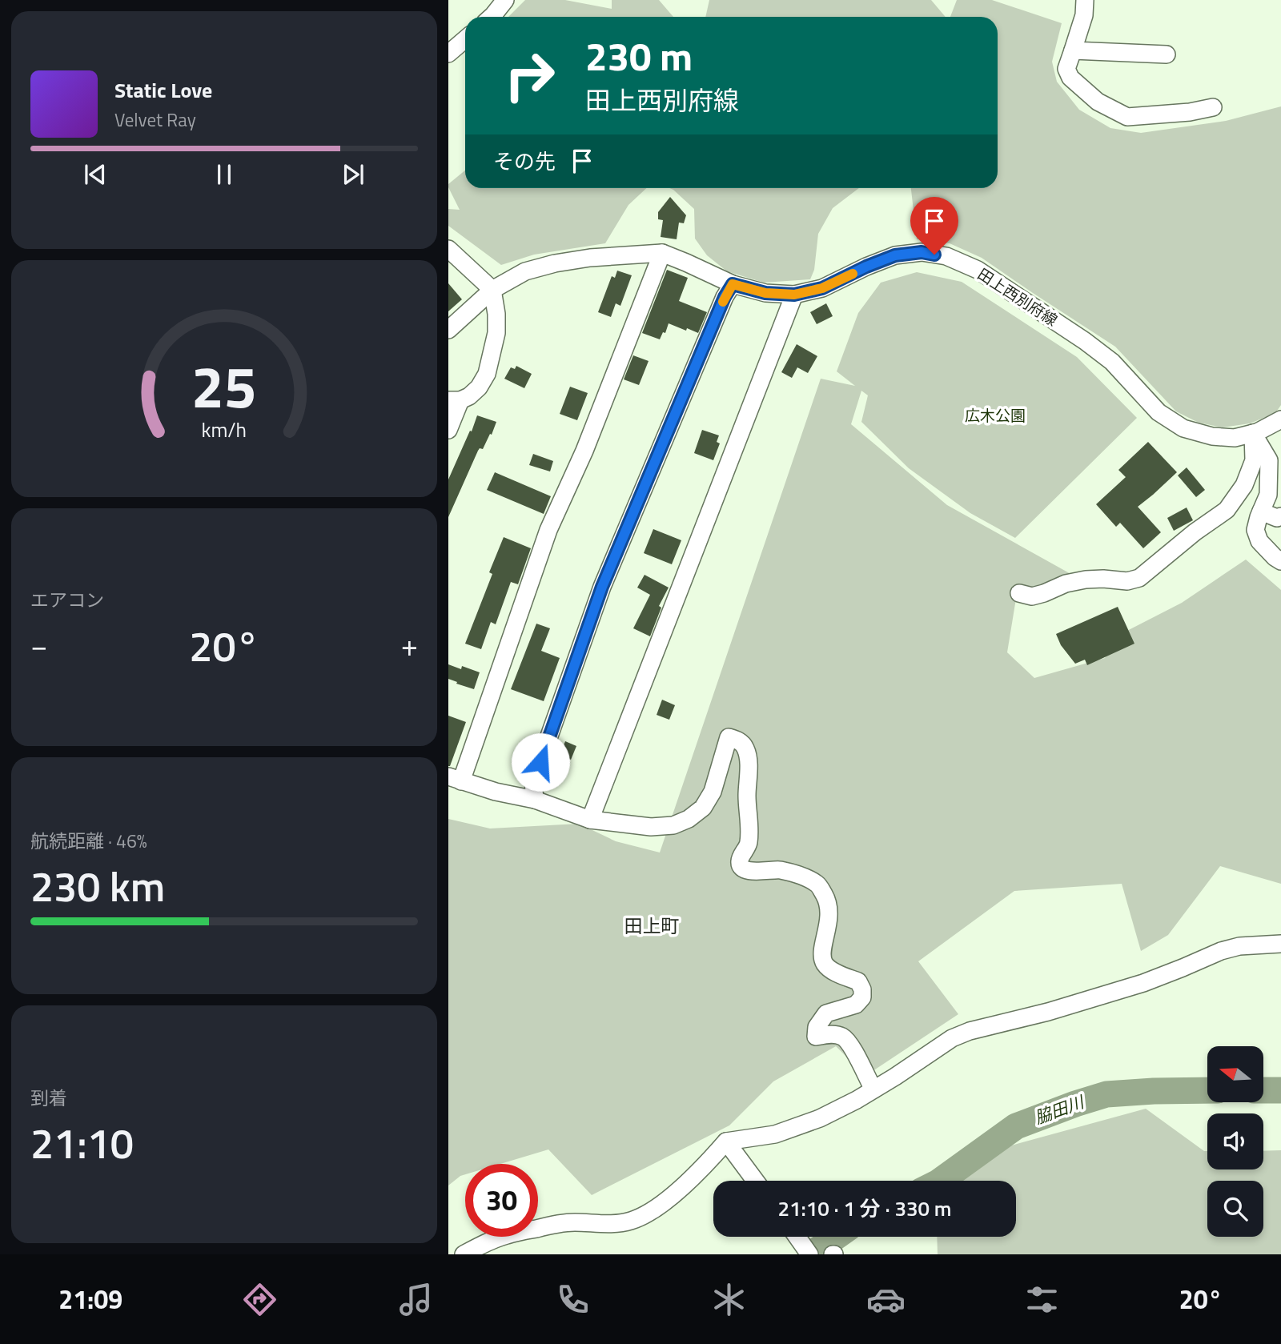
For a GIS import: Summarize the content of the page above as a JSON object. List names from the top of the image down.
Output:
{
  "streets": {
    "street": ["田上西別府線"]
  },
  "districts": ["田上町"],
  "water": ["脇田川"],
  "parks": ["広木公園"],
  "north": "left",
  "page": {
    "turn": ["230 m", "田上西別府線"],
    "song": ["Static Love", "Velvet Ray"],
    "then": "その先",
    "tile": [
      "エアコン",
      ["航続距離 · 46%", "230 km"],
      ["到着", "21:10"]
    ],
    "heat": ["−", "20°", "+"],
    "limit": "30",
    "trip": "21:10 · 1 分 · 330 m",
    "tabs": ["21:09", "20°"],
    "gauge": ["25", "km/h"]
  }
}
